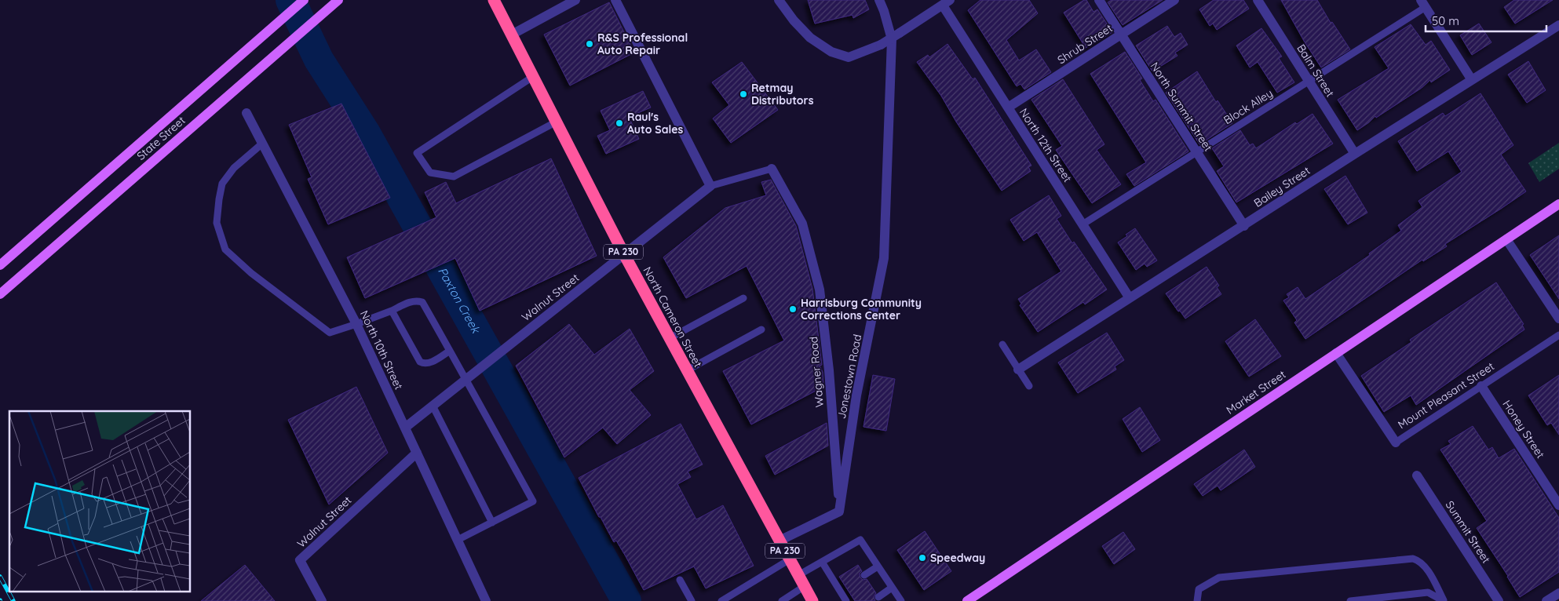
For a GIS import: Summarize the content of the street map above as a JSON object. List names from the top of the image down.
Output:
{
  "streets": {
    "highway": ["PA 230", "North Cameron Street"],
    "main road": ["State Street", "Market Street"],
    "street": [
      "Shrub Street",
      "Balm Street",
      "North Summit Street",
      "North 12th Street",
      "Bailey Street",
      "Walnut Street",
      "North 10th Street",
      "Wagner Road",
      "Jonestown Road",
      "Mount Pleasant Street",
      "Honey Street",
      "Summit Street"
    ],
    "lane": ["Block Alley"]
  },
  "crossings": [
    ["Shrub Street", "North Summit Street"],
    ["Shrub Street", "North 12th Street"],
    ["Balm Street", "Block Alley"],
    ["Balm Street", "Bailey Street"],
    ["North Summit Street", "Block Alley"],
    ["North Summit Street", "Bailey Street"],
    ["Block Alley", "North 12th Street"],
    ["North 12th Street", "Bailey Street"],
    ["Walnut Street", "North Cameron Street"],
    ["Walnut Street", "North 10th Street"],
    ["Wagner Road", "Jonestown Road"],
    ["Market Street", "Mount Pleasant Street"],
    ["Mount Pleasant Street", "Honey Street"]
  ],
  "water": ["Paxton Creek"],
  "places": [
    "R&S Professional Auto Repair",
    "Retmay Distributors",
    "Raul's Auto Sales",
    "Harrisburg Community Corrections Center",
    "Speedway"
  ],
  "scale_bar": "50 m"
}
